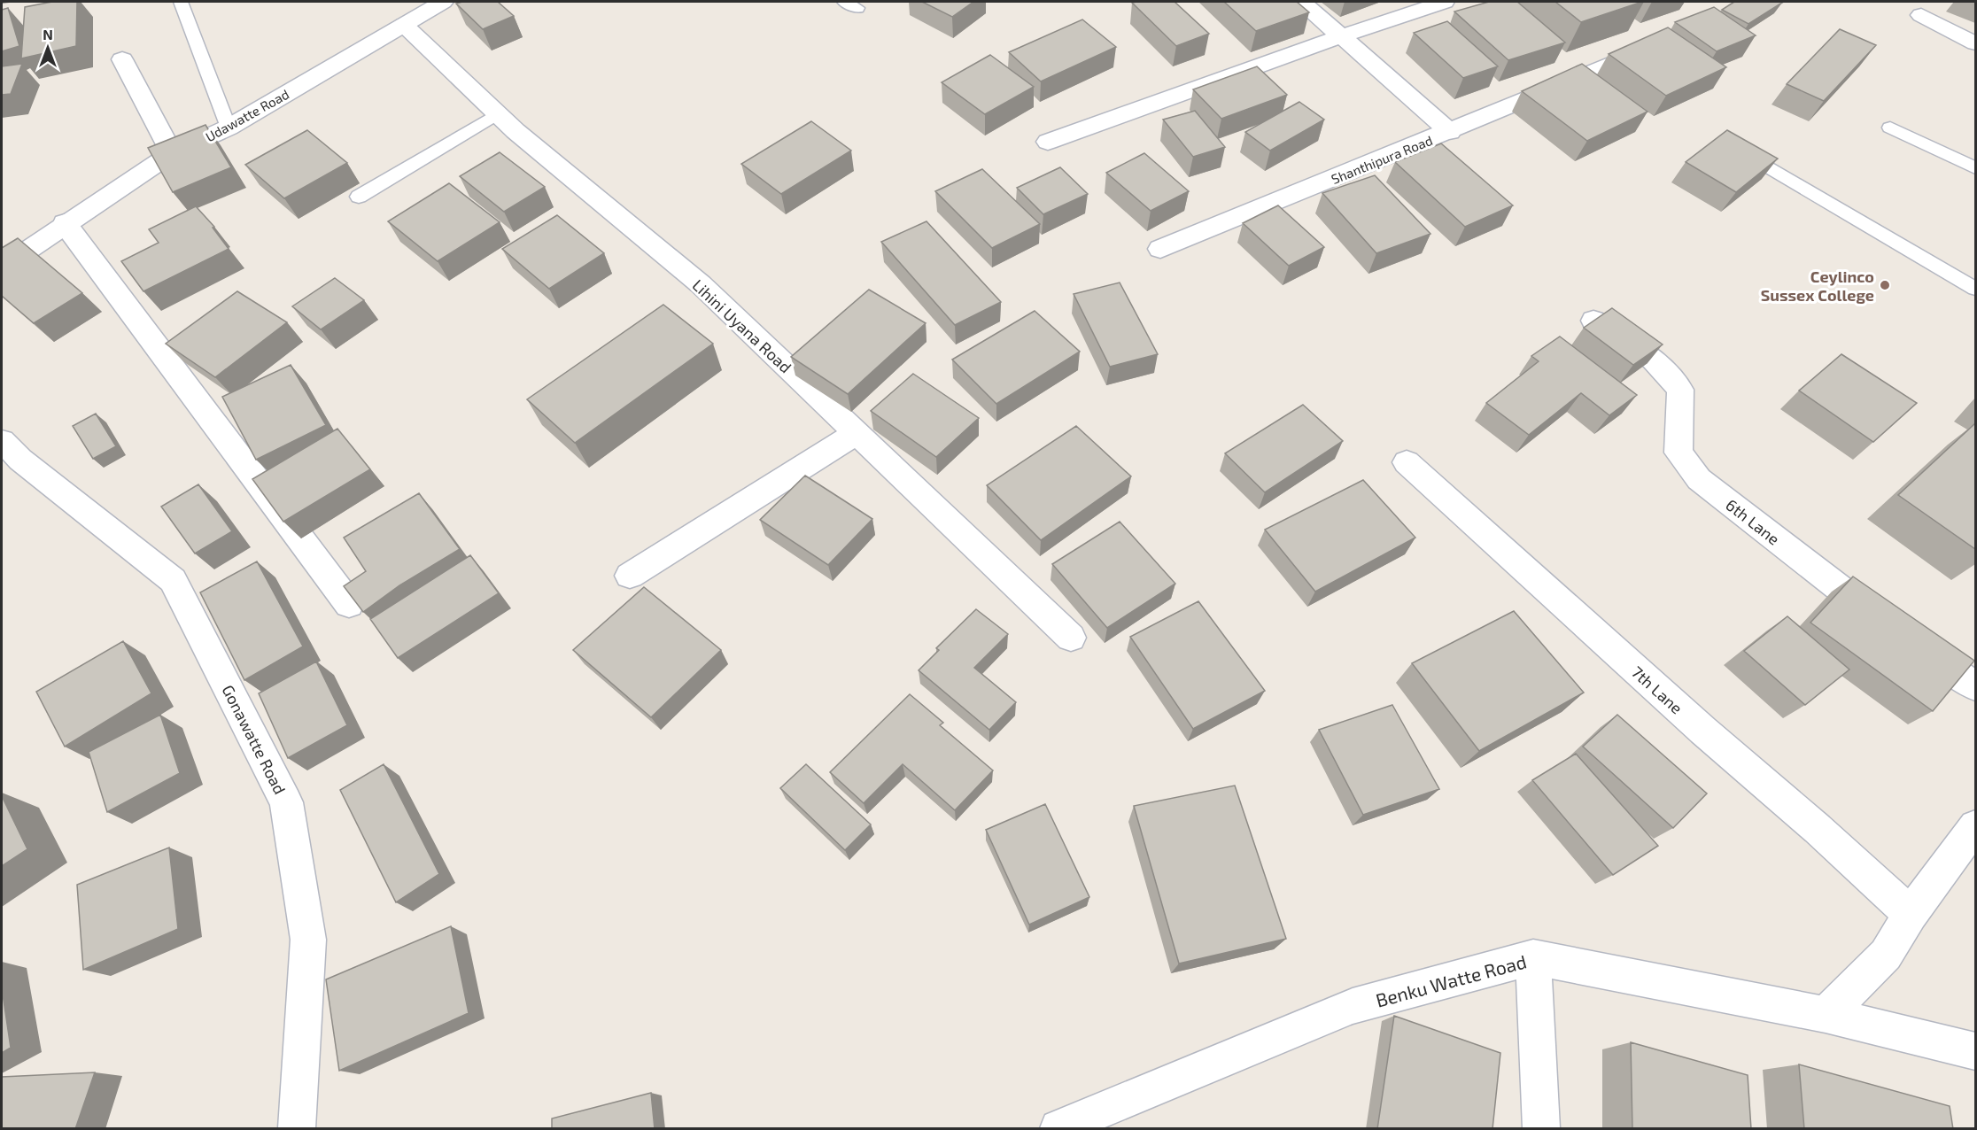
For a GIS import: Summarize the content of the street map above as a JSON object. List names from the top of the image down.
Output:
{
  "streets": {
    "street": [
      "Udawatte Road",
      "Shanthipura Road",
      "Lihini Uyana Road",
      "6th Lane",
      "7th Lane",
      "Gonawatte Road",
      "Benku Watte Road"
    ]
  },
  "crossings": [
    ["Udawatte Road", "Lihini Uyana Road"]
  ],
  "places": ["Ceylinco Sussex College"],
  "north": "top"
}
